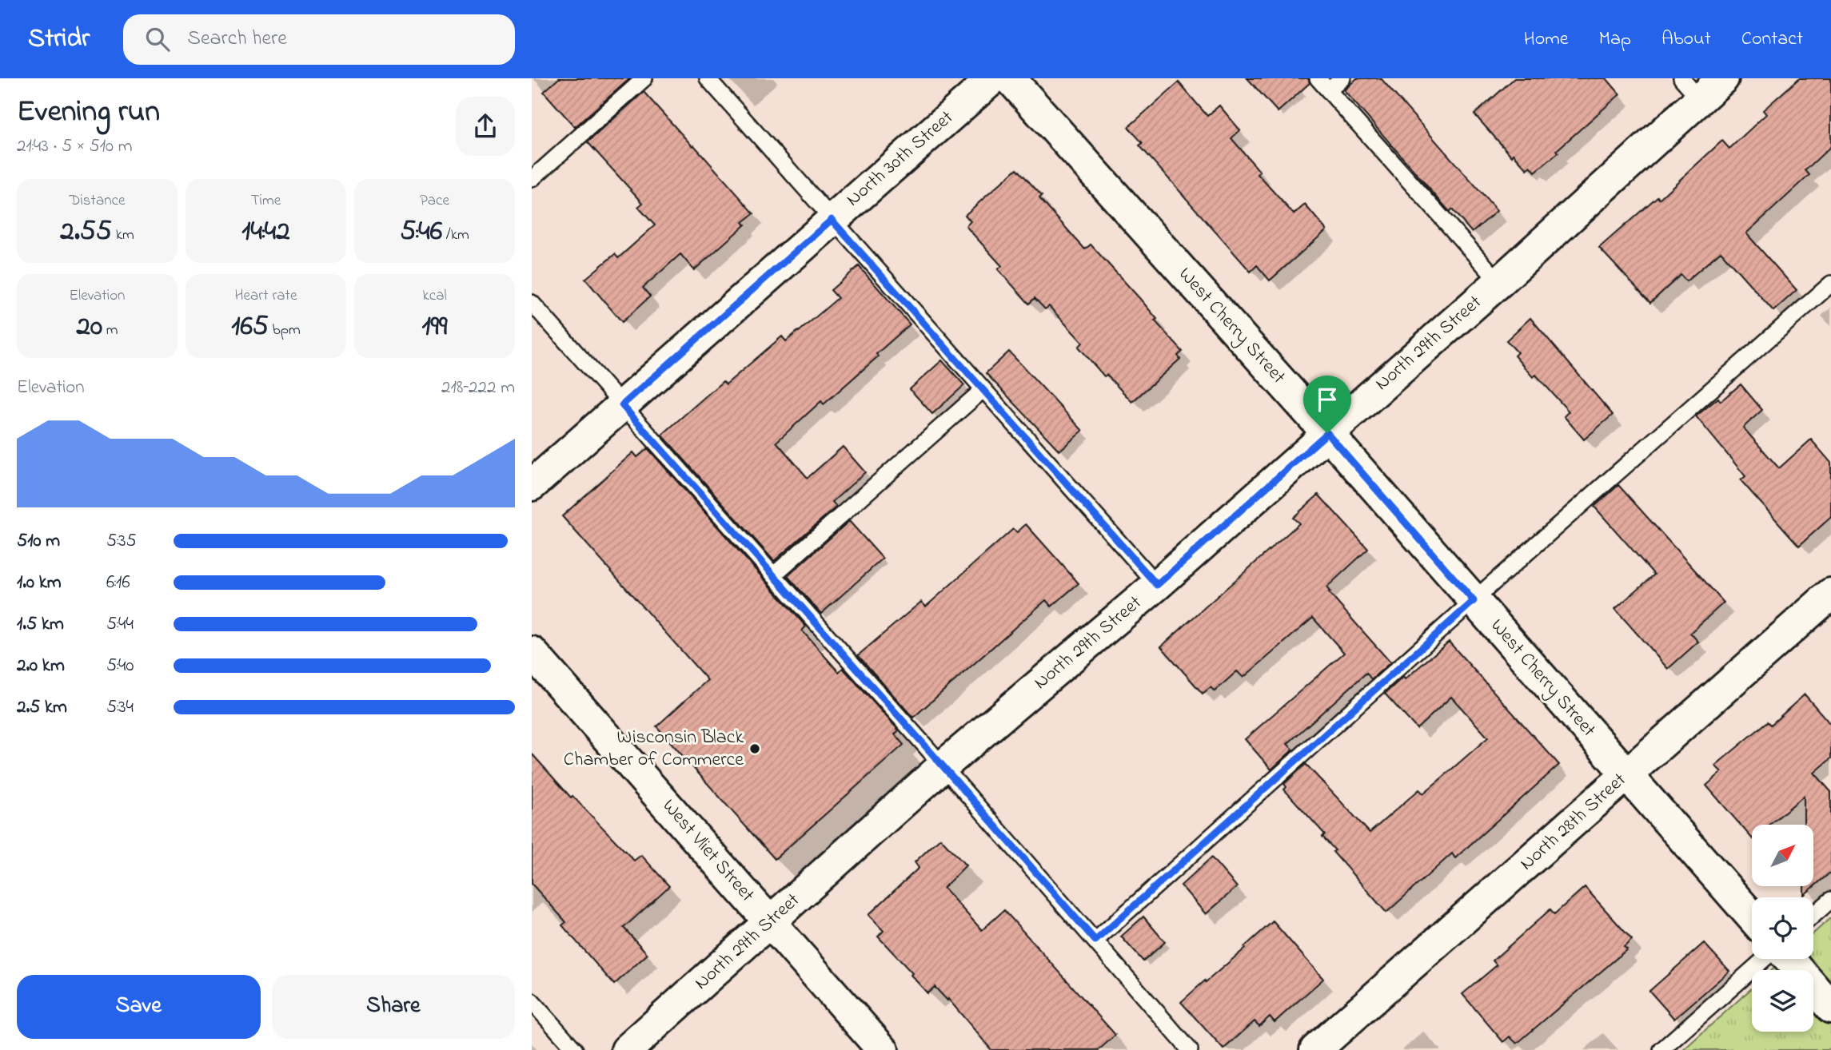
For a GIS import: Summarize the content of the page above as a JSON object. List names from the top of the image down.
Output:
{
  "streets": {
    "street": [
      "North 30th Street",
      "West Cherry Street",
      "North 29th Street",
      "North 28th Street",
      "West Vliet Street"
    ]
  },
  "crossings": [
    ["West Cherry Street", "North 29th Street"],
    ["West Cherry Street", "North 28th Street"],
    ["North 29th Street", "West Vliet Street"]
  ],
  "places": ["Wisconsin Black Chamber of Commerce"],
  "north": "top right",
  "page": {
    "header": "Stridr",
    "search": "Search here",
    "nav": [
      "Home",
      "Map",
      "About",
      "Contact"
    ],
    "heading": ["Evening run", "21:43 · 5 × 510 m"],
    "stats": [
      ["Distance", "2.55 km"],
      ["Time", "14:42"],
      ["Pace", "5:46 /km"],
      ["Elevation", "20 m"],
      ["Heart rate", "165 bpm"],
      ["kcal", "199"]
    ],
    "chart": ["Elevation", "218–222 m"],
    "list": [
      {
        "name": "510 m",
        "note": "5:35"
      },
      {
        "name": "1.0 km",
        "note": "6:16"
      },
      {
        "name": "1.5 km",
        "note": "5:44"
      },
      {
        "name": "2.0 km",
        "note": "5:40"
      },
      {
        "name": "2.5 km",
        "note": "5:34"
      }
    ],
    "buttons": ["Save", "Share"]
  }
}
